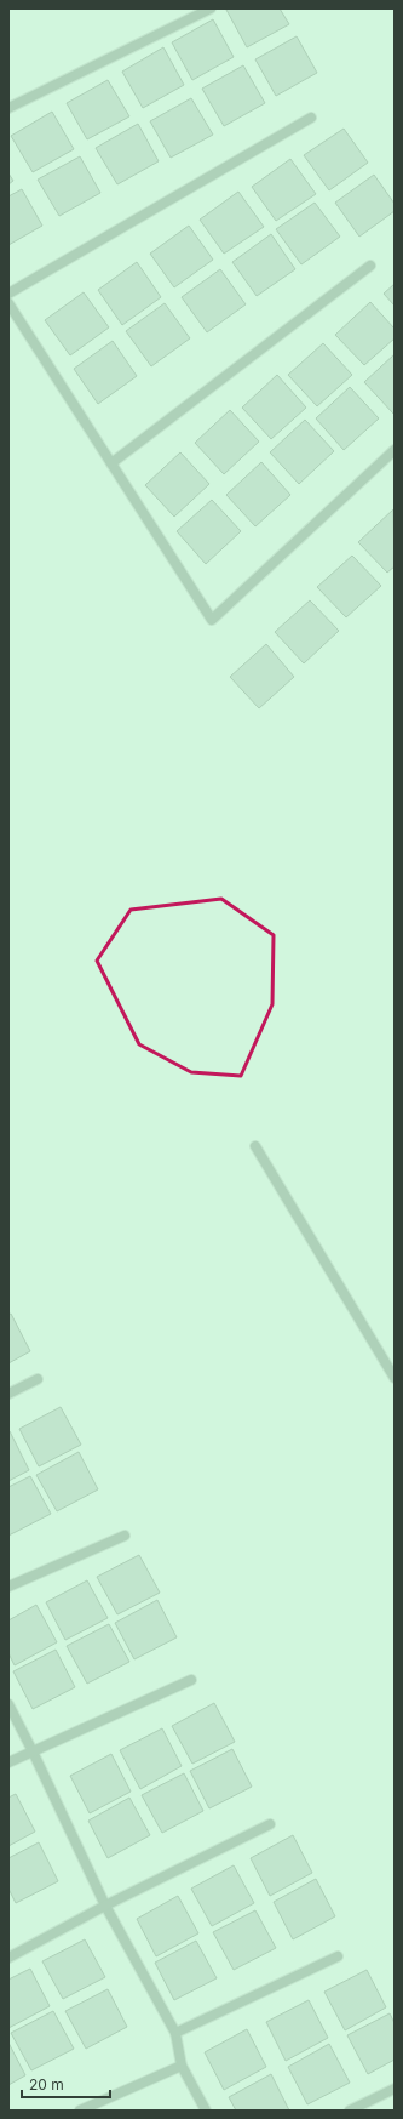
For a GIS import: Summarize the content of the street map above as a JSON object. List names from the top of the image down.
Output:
{
  "scale_bar": "20 m"
}
